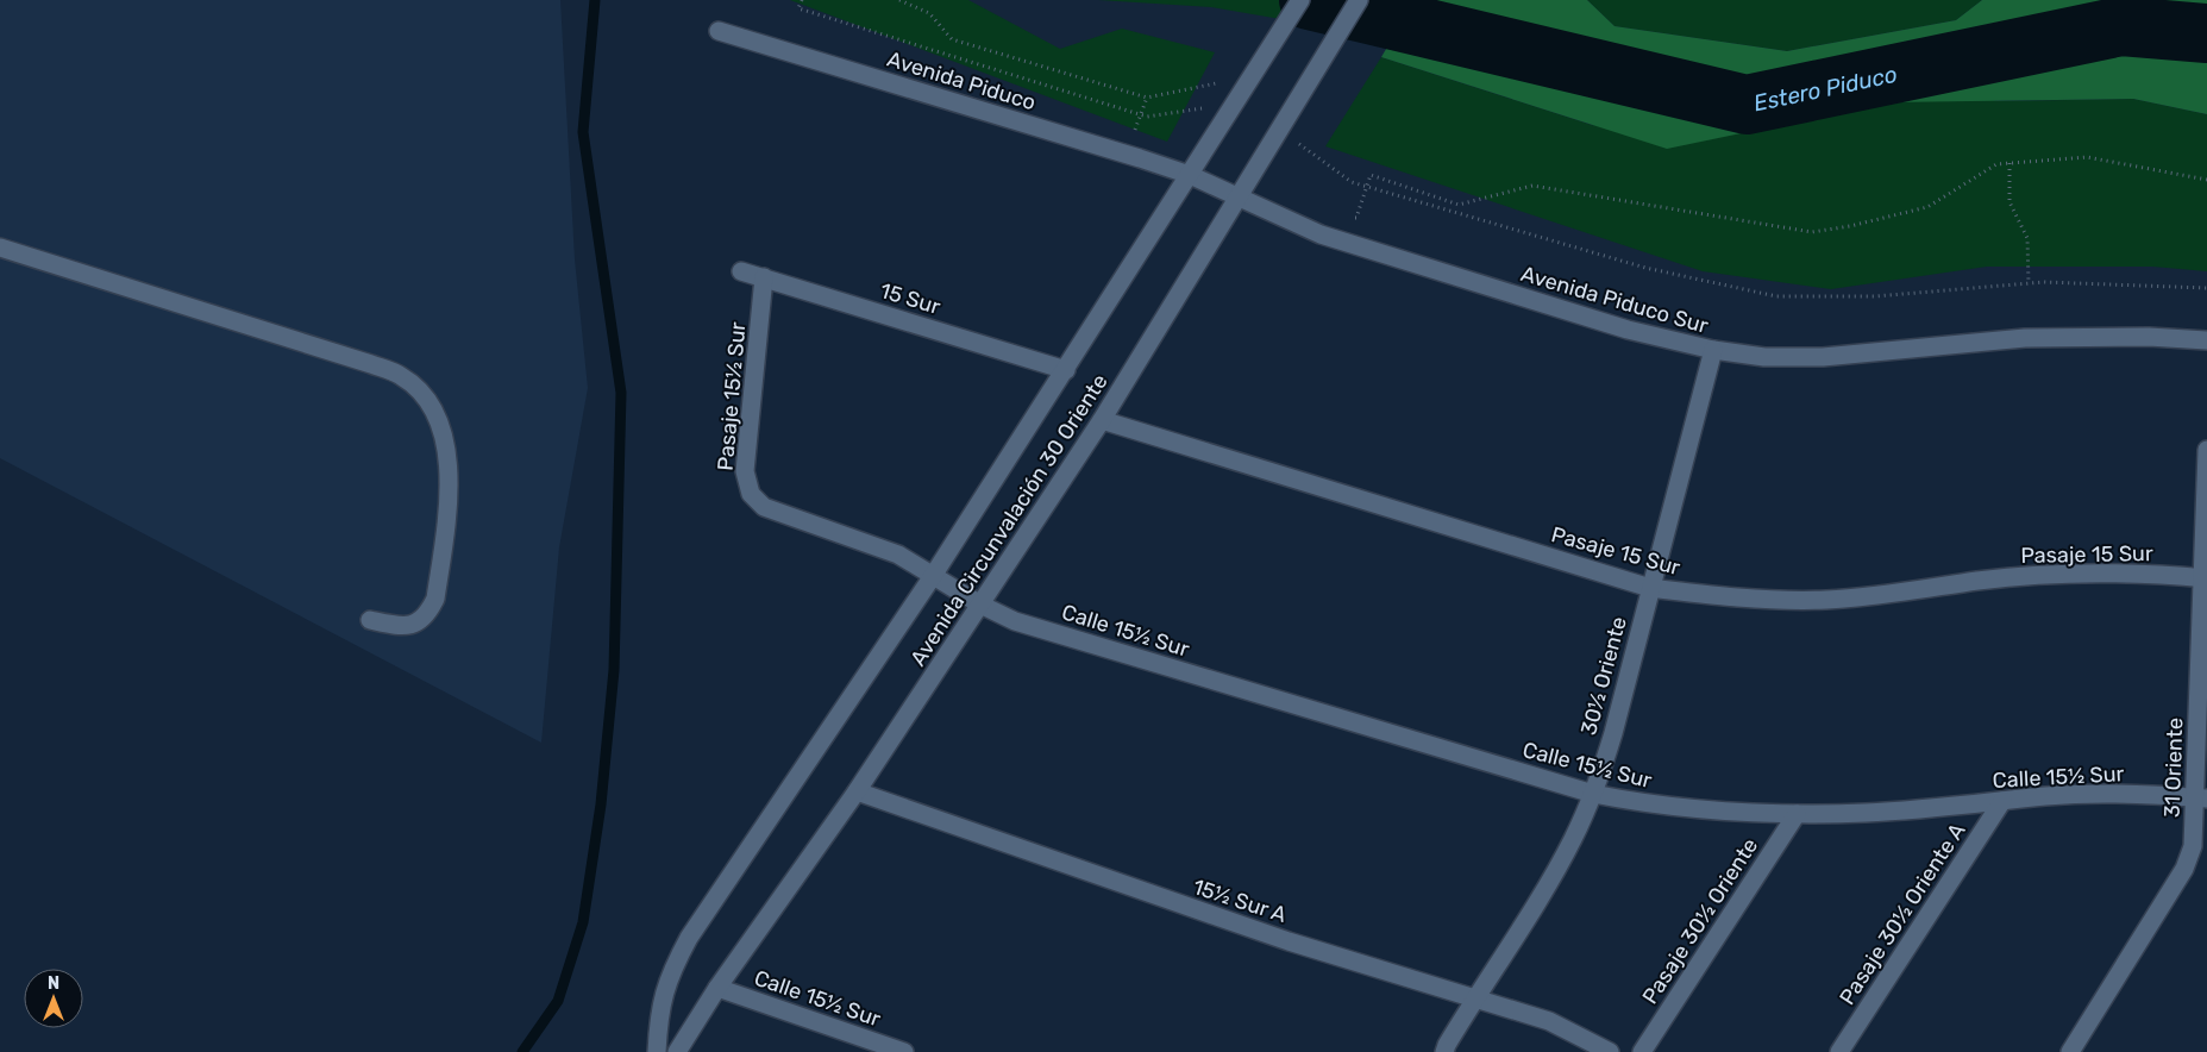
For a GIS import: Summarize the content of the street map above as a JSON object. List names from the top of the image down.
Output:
{
  "streets": {
    "street": [
      "Avenida Piduco",
      "15 Sur",
      "Avenida Piduco Sur",
      "Pasaje 15½ Sur",
      "Avenida Circunvalación 30 Oriente",
      "Pasaje 15 Sur",
      "Calle 15½ Sur",
      "30½ Oriente",
      "31 Oriente",
      "15½ Sur A",
      "Pasaje 30½ Oriente A",
      "Pasaje 30½ Oriente"
    ]
  },
  "crossings": [
    ["Avenida Piduco", "Avenida Piduco Sur"],
    ["Avenida Piduco", "Avenida Circunvalación 30 Oriente"],
    ["15 Sur", "Pasaje 15½ Sur"],
    ["15 Sur", "Avenida Circunvalación 30 Oriente"],
    ["Avenida Piduco Sur", "Avenida Circunvalación 30 Oriente"],
    ["Avenida Piduco Sur", "30½ Oriente"],
    ["Pasaje 15½ Sur", "Avenida Circunvalación 30 Oriente"],
    ["Pasaje 15½ Sur", "Calle 15½ Sur"],
    ["Avenida Circunvalación 30 Oriente", "Pasaje 15 Sur"],
    ["Avenida Circunvalación 30 Oriente", "Calle 15½ Sur"],
    ["Avenida Circunvalación 30 Oriente", "15½ Sur A"],
    ["Pasaje 15 Sur", "30½ Oriente"],
    ["Pasaje 15 Sur", "31 Oriente"],
    ["Calle 15½ Sur", "30½ Oriente"],
    ["Calle 15½ Sur", "31 Oriente"],
    ["Calle 15½ Sur", "Pasaje 30½ Oriente A"],
    ["Calle 15½ Sur", "Pasaje 30½ Oriente"],
    ["30½ Oriente", "15½ Sur A"]
  ],
  "water": ["Estero Piduco"],
  "north": "top"
}
